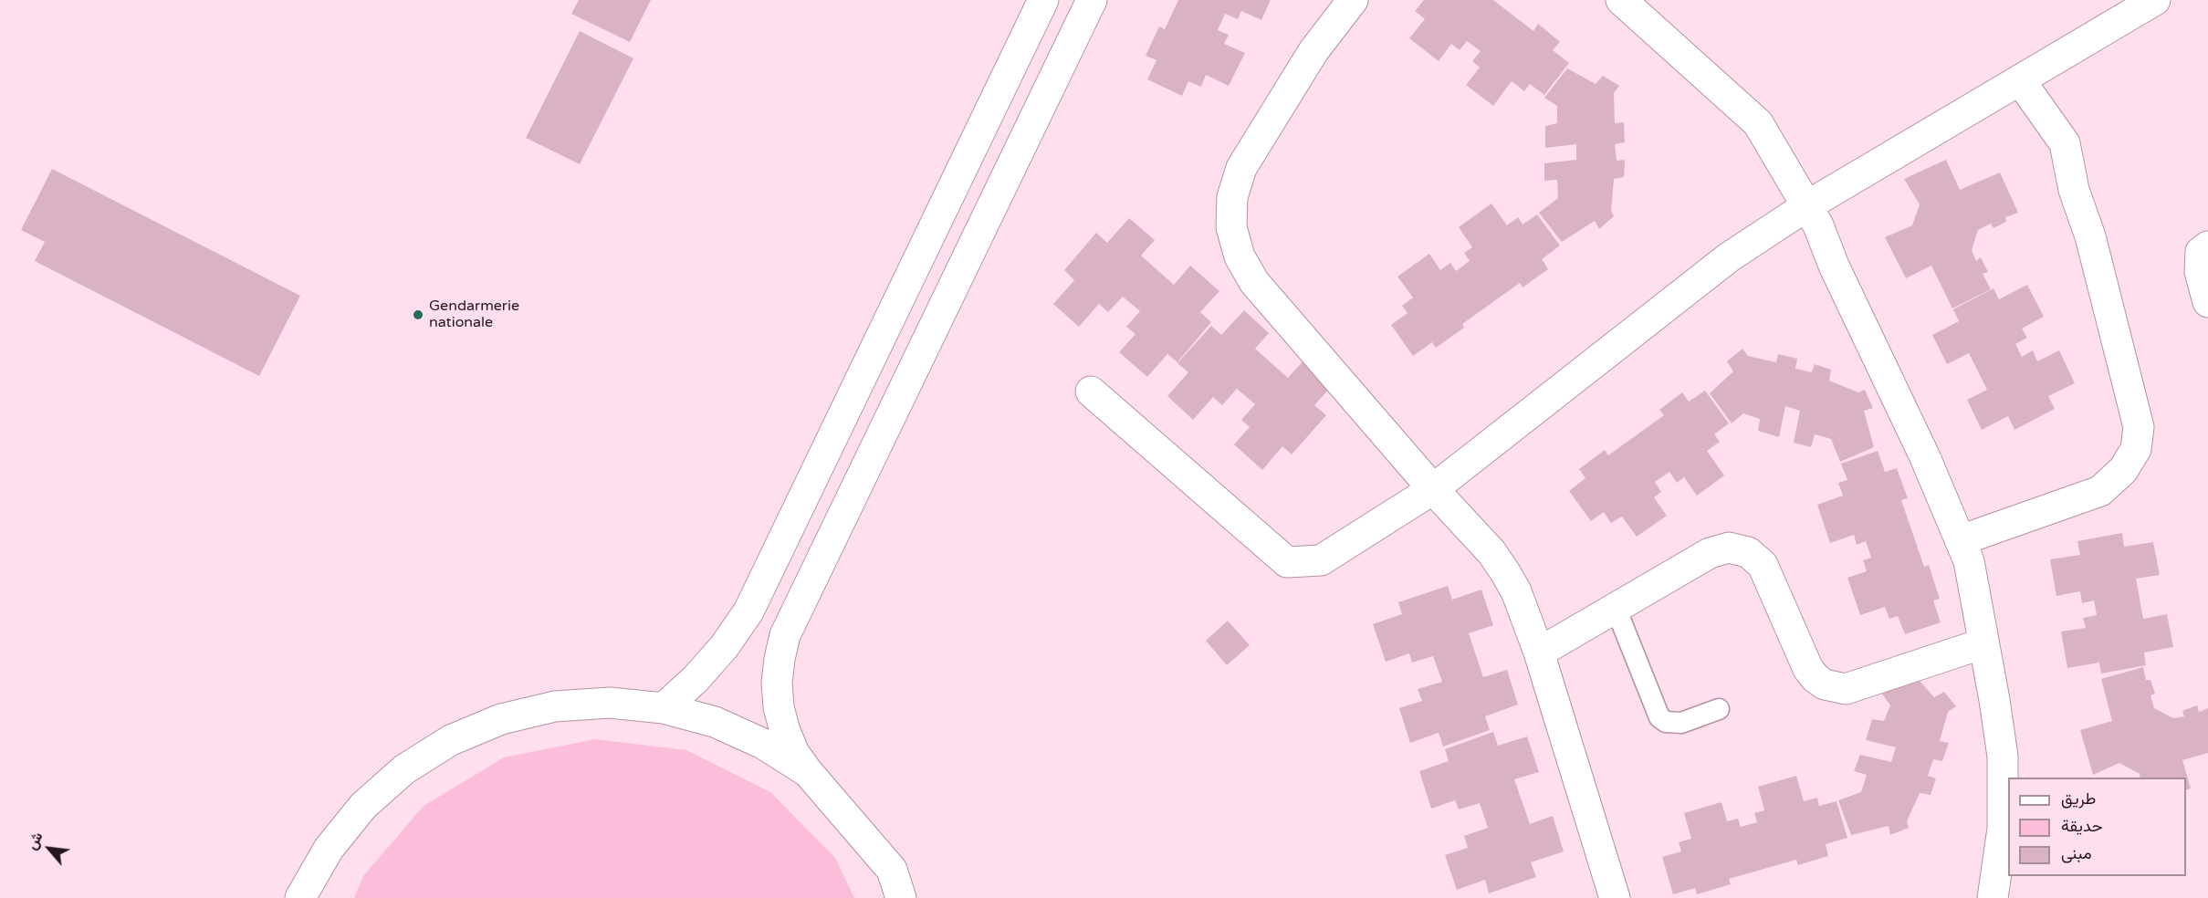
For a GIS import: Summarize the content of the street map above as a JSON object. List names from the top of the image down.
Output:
{
  "places": ["Gendarmerie nationale"],
  "legend": ["طريق", "حديقة", "مبنى"],
  "north": "top left"
}
